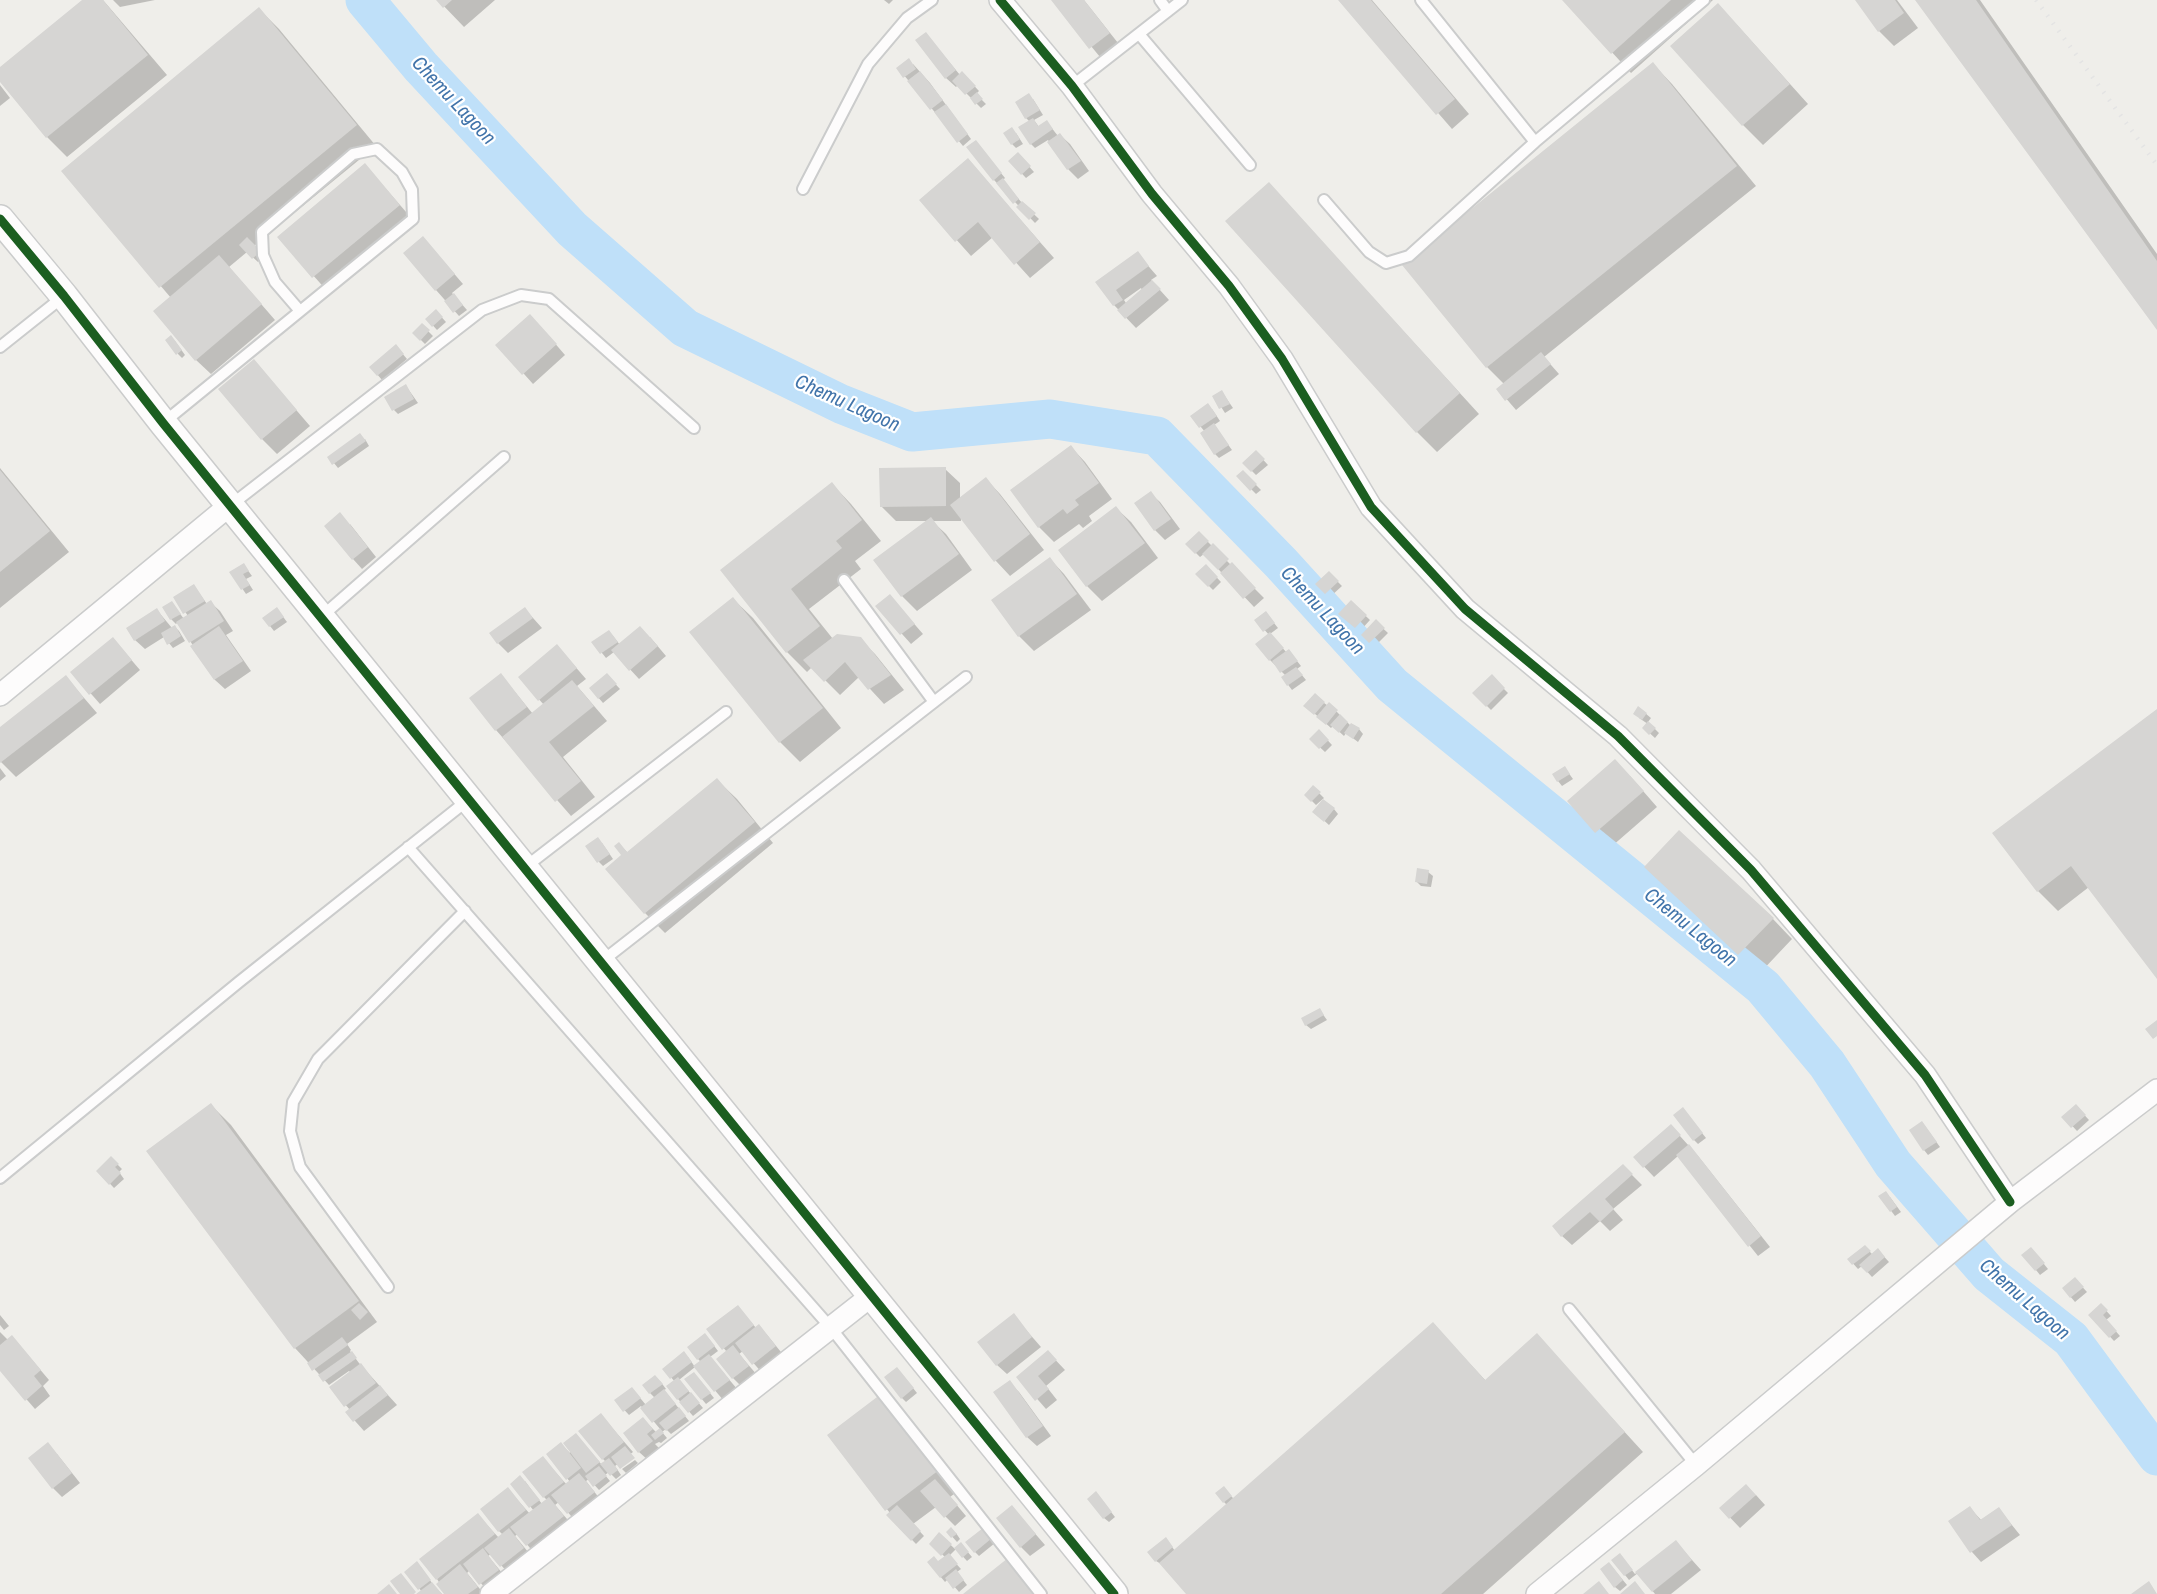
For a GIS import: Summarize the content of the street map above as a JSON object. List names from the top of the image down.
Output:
{
  "water": ["Chemu Lagoon"]
}
